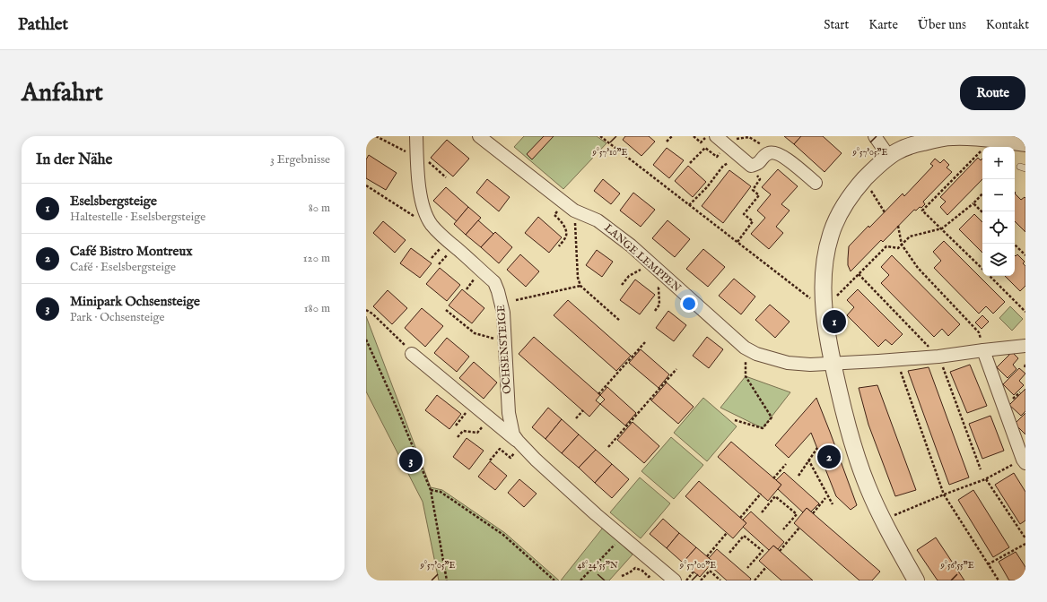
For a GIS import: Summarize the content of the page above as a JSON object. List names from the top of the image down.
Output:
{
  "streets": {
    "street": ["LANGE LEMPPEN", "OCHSENSTEIGE"]
  },
  "page": {
    "header": "Pathlet",
    "nav": [
      "Start",
      "Karte",
      "Über uns",
      "Kontakt"
    ],
    "buttons": "Route",
    "title": "Anfahrt",
    "heading": ["In der Nähe", "3 Ergebnisse"],
    "map_buttons": ["+", "−"],
    "list": [
      {
        "mark": "1",
        "name": "Eselsbergsteige",
        "note": "Haltestelle · Eselsbergsteige",
        "value": "80 m"
      },
      {
        "mark": "2",
        "name": "Café Bistro Montreux",
        "note": "Café · Eselsbergsteige",
        "value": "120 m"
      },
      {
        "mark": "3",
        "name": "Minipark Ochsensteige",
        "note": "Park · Ochsensteige",
        "value": "180 m"
      }
    ],
    "pins": ["1", "2", "3"]
  },
  "coordinates": [
    "9°57'10\"E",
    "9°57'05\"E",
    "48°24'55\"N",
    "9°57'00\"E",
    "9°56'55\"E"
  ]
}
